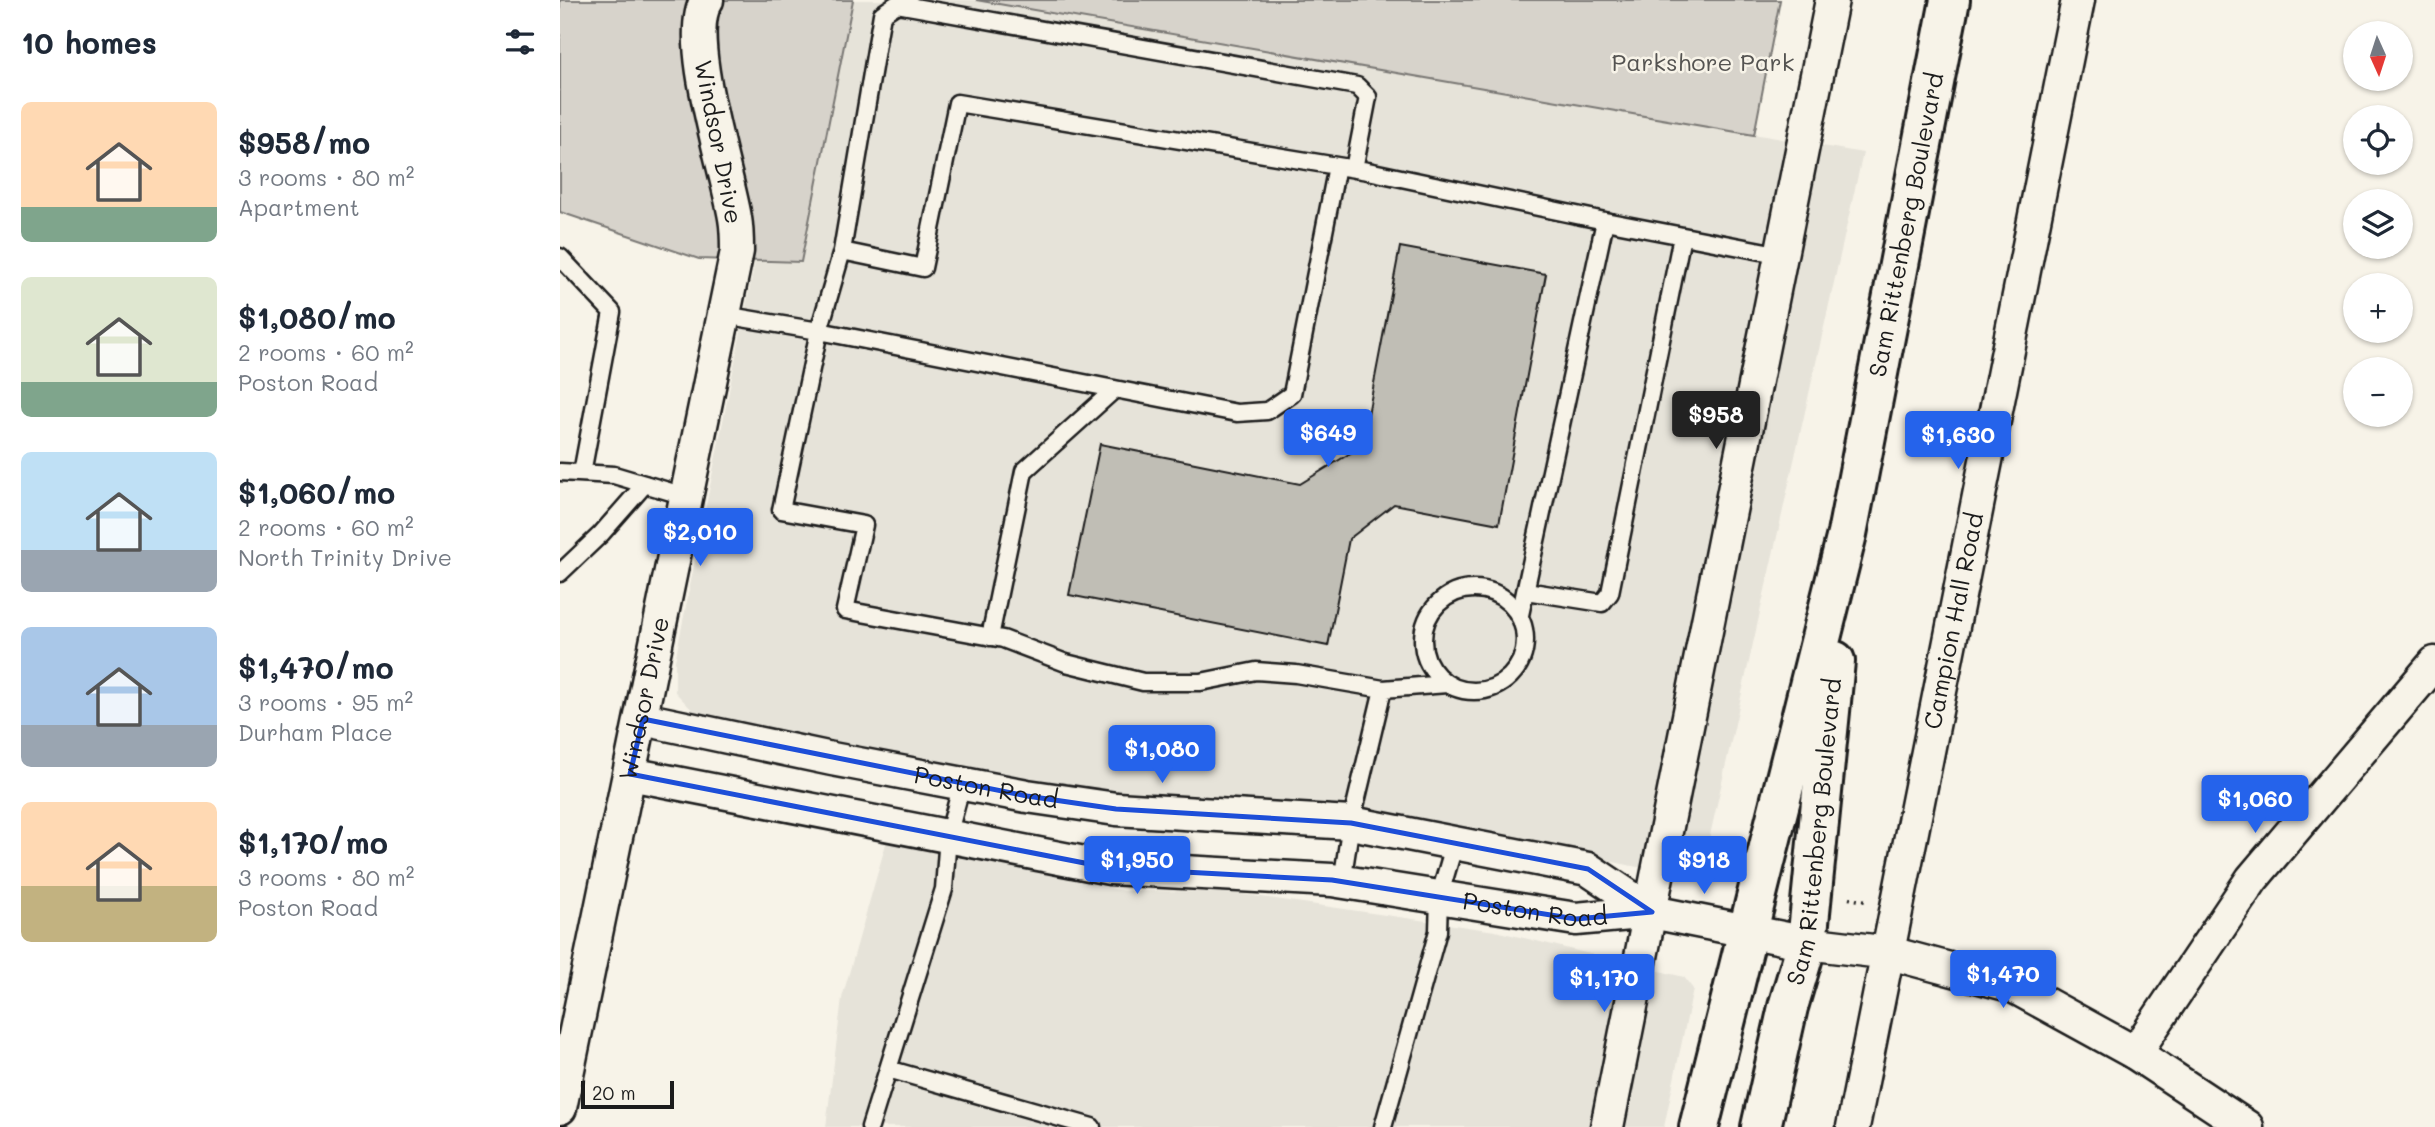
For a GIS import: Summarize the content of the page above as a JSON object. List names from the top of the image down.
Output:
{
  "streets": {
    "main road": ["Sam Rittenberg Boulevard"],
    "street": ["Windsor Drive", "Campion Hall Road", "Poston Road"]
  },
  "crossings": [
    ["Windsor Drive", "Poston Road"],
    ["Sam Rittenberg Boulevard", "Poston Road"],
    ["Campion Hall Road", "Poston Road"]
  ],
  "parks": ["Parkshore Park"],
  "scale_bar": "20 m",
  "north": "bottom",
  "page": {
    "heading": "10 homes",
    "map_buttons": ["+", "−"],
    "list": [
      {
        "name": "$958/mo",
        "note": "3 rooms · 80 m² · Apartment"
      },
      {
        "name": "$1,080/mo",
        "note": "2 rooms · 60 m² · Poston Road"
      },
      {
        "name": "$1,060/mo",
        "note": "2 rooms · 60 m² · North Trinity Drive"
      },
      {
        "name": "$1,470/mo",
        "note": "3 rooms · 95 m² · Durham Place"
      },
      {
        "name": "$1,170/mo",
        "note": "3 rooms · 80 m² · Poston Road"
      }
    ],
    "price": [
      "$958",
      "$649",
      "$1,630",
      "$2,010",
      "$1,080",
      "$1,060",
      "$1,950",
      "$918",
      "$1,470",
      "$1,170"
    ],
    "scale": "20 m"
  }
}
